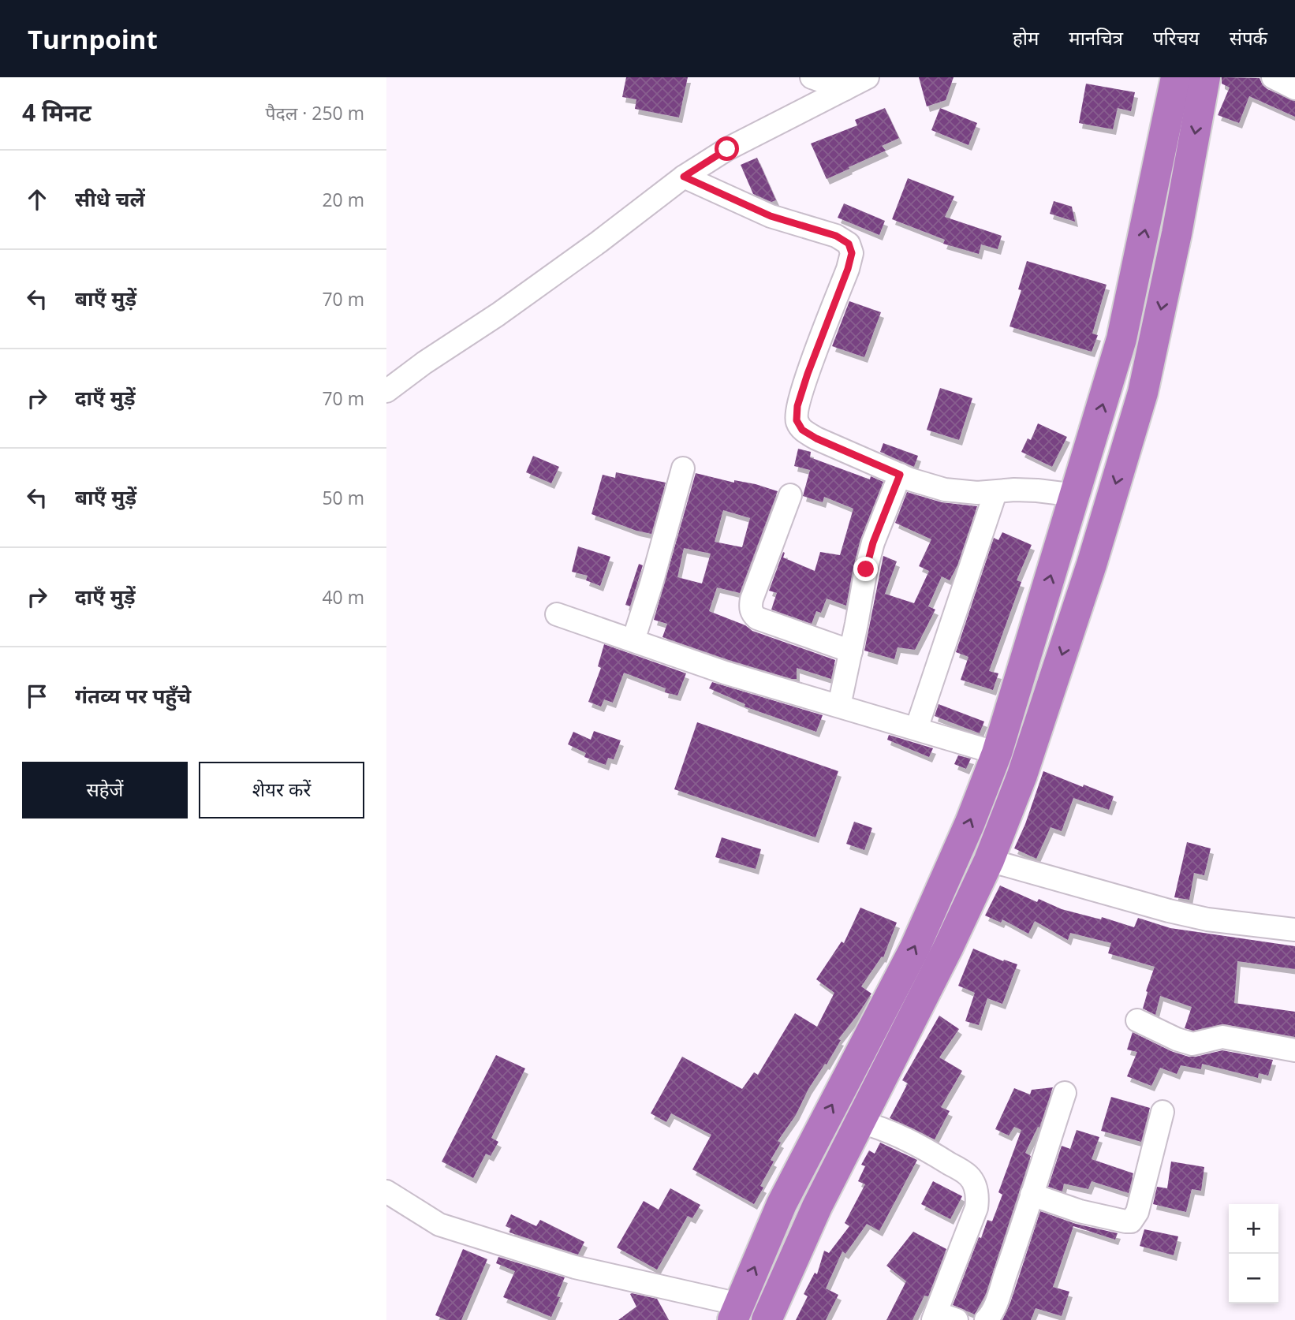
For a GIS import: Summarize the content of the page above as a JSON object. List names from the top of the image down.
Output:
{
  "page": {
    "header": "Turnpoint",
    "nav": [
      "होम",
      "मानचित्र",
      "परिचय",
      "संपर्क"
    ],
    "heading": ["4 मिनट", "पैदल · 250 m"],
    "list": [
      ["सीधे चलें", "20 m"],
      ["बाएँ मुड़ें", "70 m"],
      ["दाएँ मुड़ें", "70 m"],
      ["बाएँ मुड़ें", "50 m"],
      ["दाएँ मुड़ें", "40 m"],
      "गंतव्य पर पहुँचे"
    ],
    "buttons": ["सहेजें", "शेयर करें"],
    "map_buttons": ["+", "−"]
  }
}
